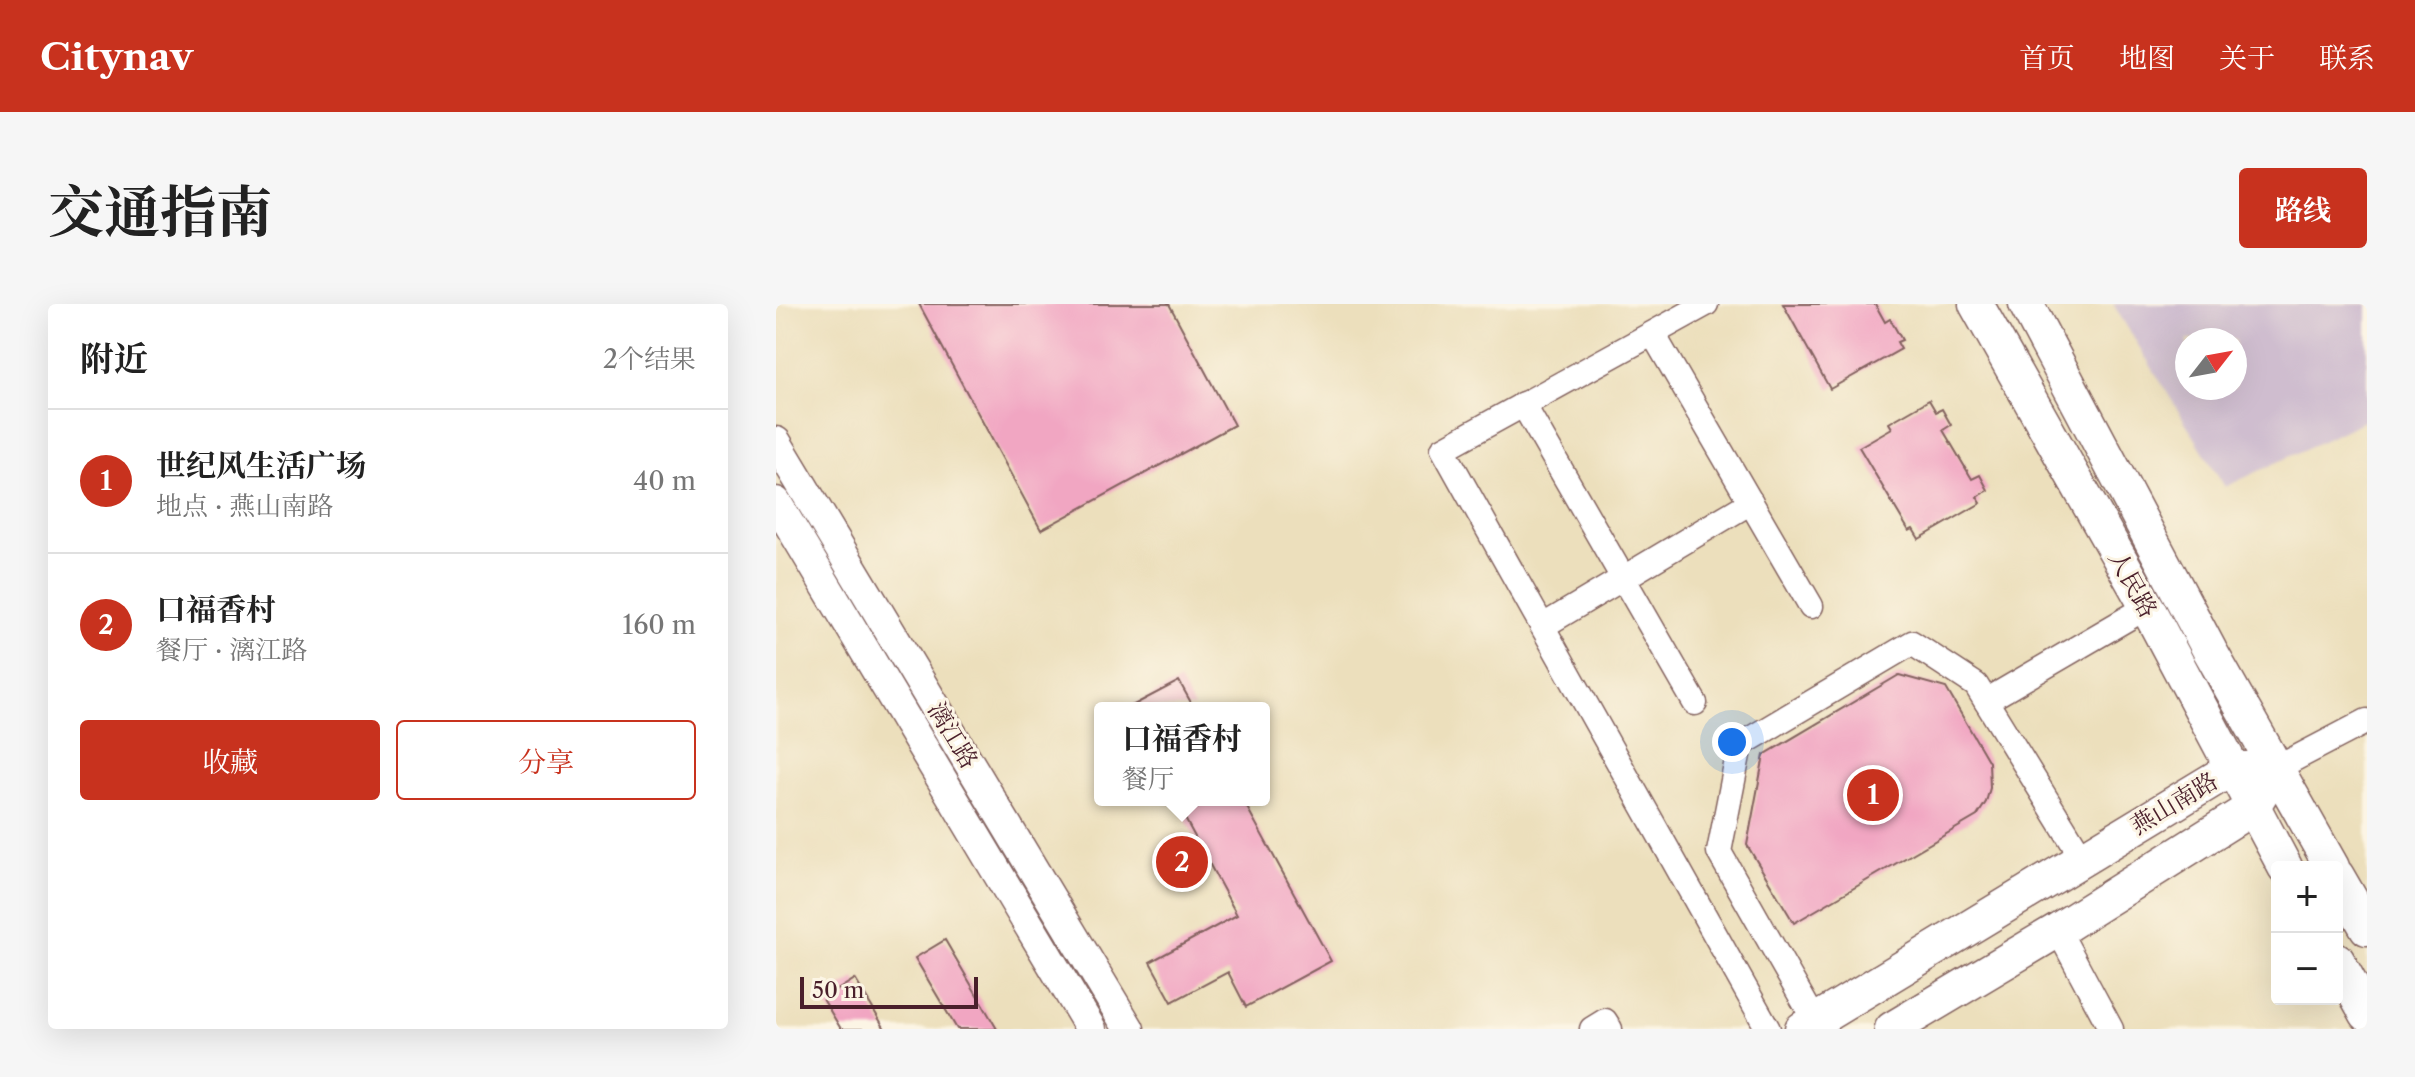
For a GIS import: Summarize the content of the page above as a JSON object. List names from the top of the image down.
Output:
{
  "streets": {
    "main road": ["人民路", "燕山南路"],
    "street": ["漓江路"]
  },
  "crossings": [
    ["人民路", "燕山南路"]
  ],
  "scale_bar": "50 m",
  "north": "top right",
  "page": {
    "header": "Citynav",
    "nav": [
      "首页",
      "地图",
      "关于",
      "联系"
    ],
    "title": "交通指南",
    "buttons": [
      "路线",
      ["收藏", "分享"]
    ],
    "heading": ["附近", "2个结果"],
    "list": [
      {
        "mark": "1",
        "name": "世纪风生活广场",
        "note": "地点 · 燕山南路",
        "value": "40 m"
      },
      {
        "mark": "2",
        "name": "口福香村",
        "note": "餐厅 · 漓江路",
        "value": "160 m"
      }
    ],
    "popup": ["口福香村", "餐厅"],
    "pins": ["1", "2"],
    "map_buttons": ["+", "−"],
    "scale": "50 m"
  }
}
